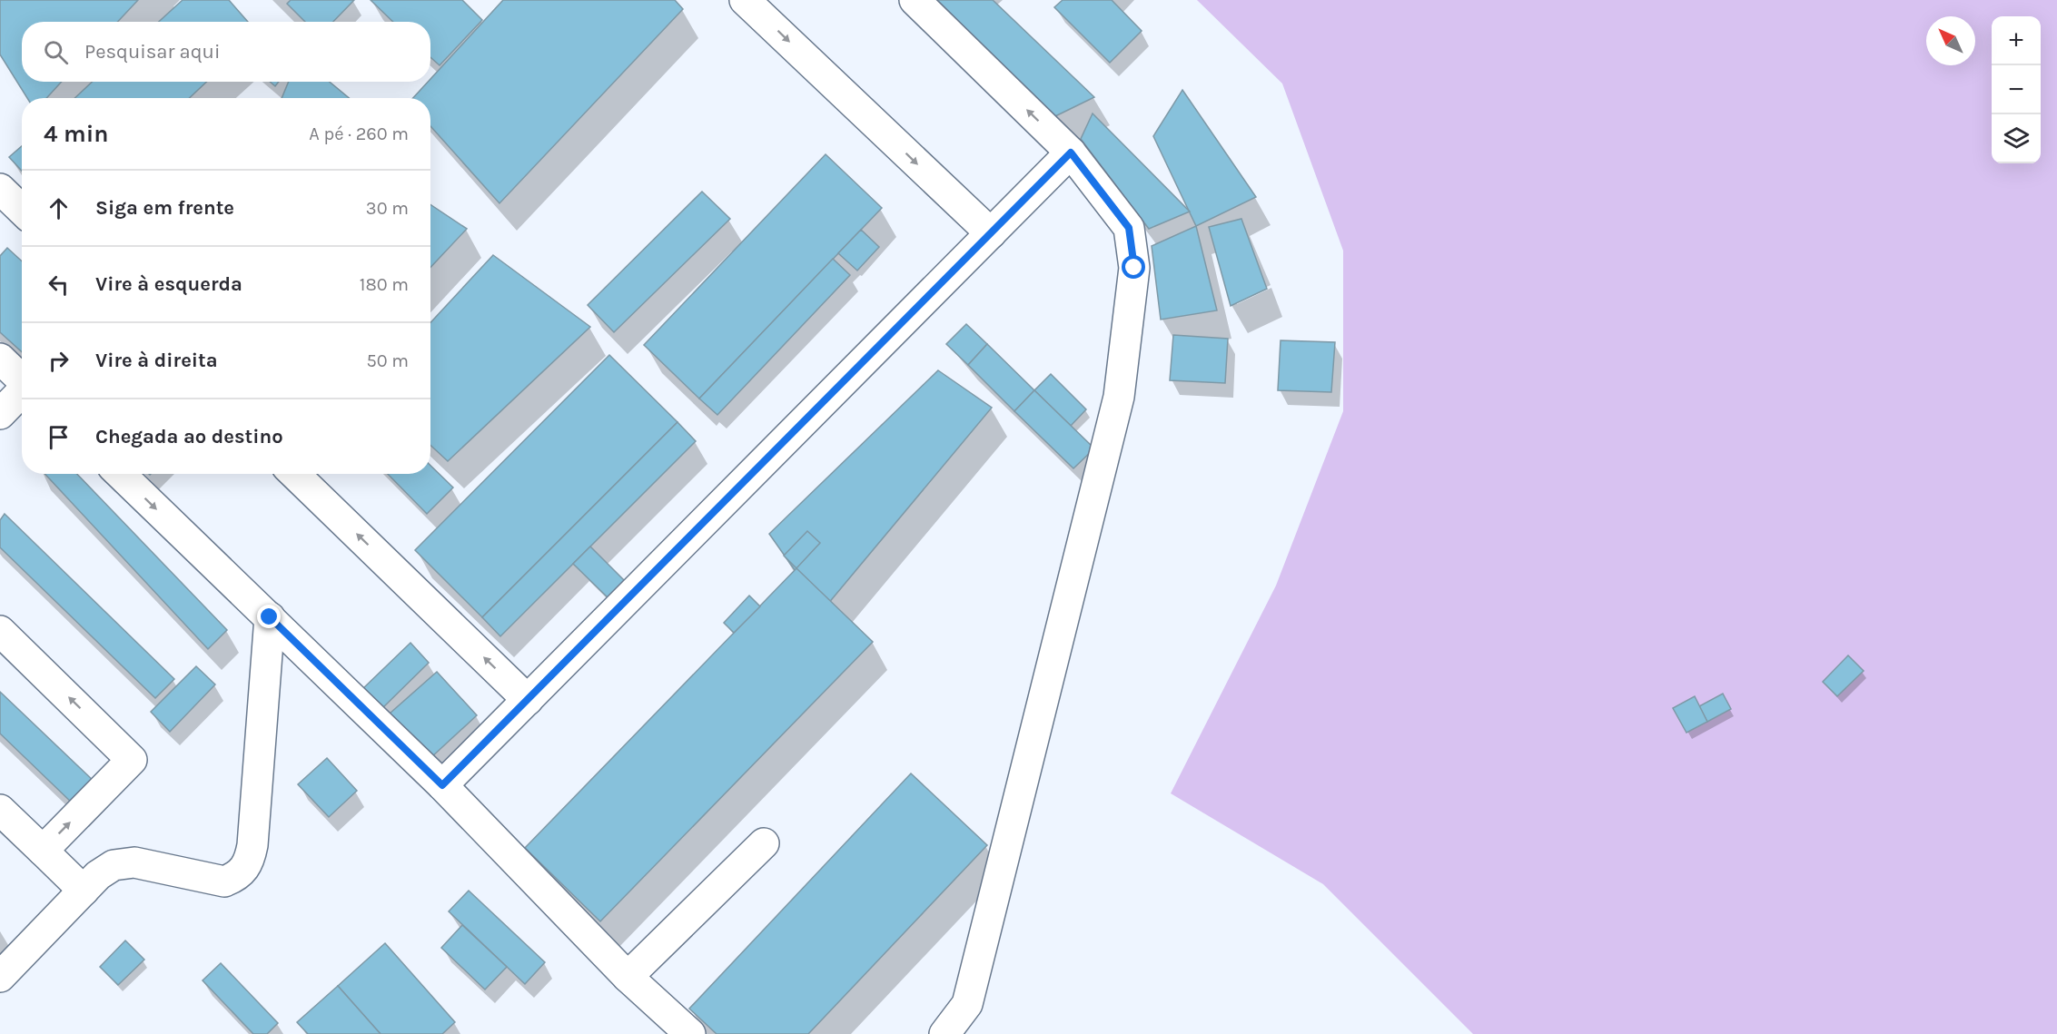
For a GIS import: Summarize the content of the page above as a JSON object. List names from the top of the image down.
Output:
{
  "north": "top left",
  "page": {
    "map_buttons": ["+", "−"],
    "search": "Pesquisar aqui",
    "heading": ["4 min", "A pé · 260 m"],
    "list": [
      ["Siga em frente", "30 m"],
      ["Vire à esquerda", "180 m"],
      ["Vire à direita", "50 m"],
      "Chegada ao destino"
    ]
  }
}
